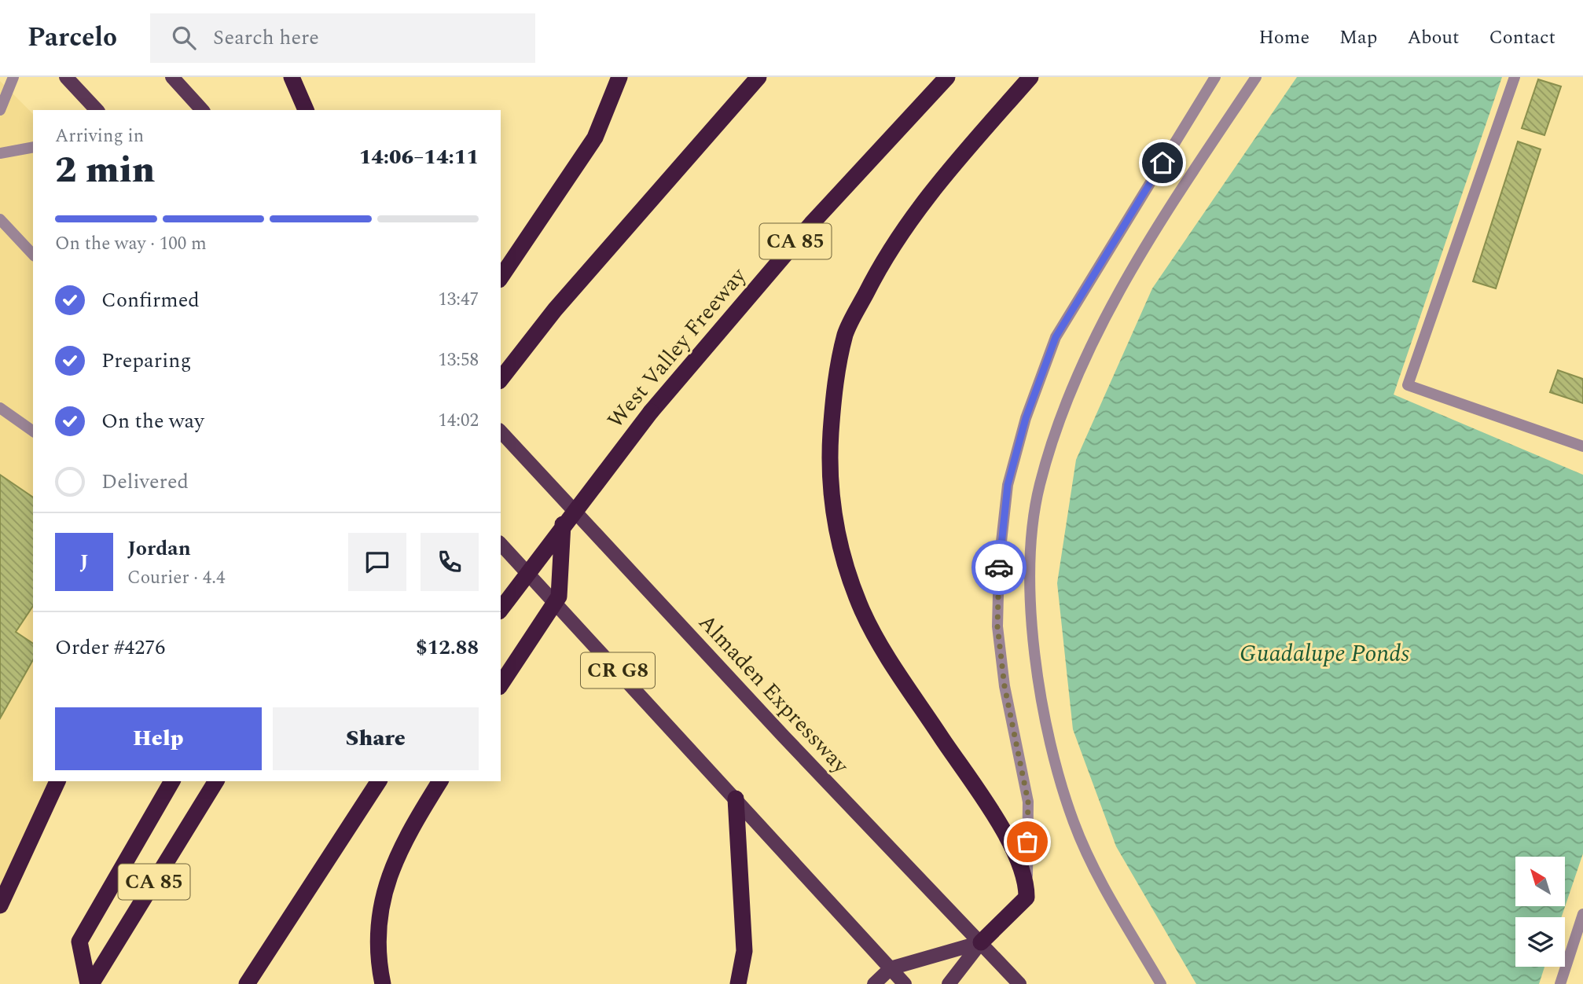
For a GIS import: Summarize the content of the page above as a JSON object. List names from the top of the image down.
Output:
{
  "streets": {
    "highway": ["CA 85", "West Valley Freeway"],
    "main road": ["CR G8", "Almaden Expressway"]
  },
  "water": ["Guadalupe Ponds"],
  "north": "top left",
  "page": {
    "header": "Parcelo",
    "search": "Search here",
    "nav": [
      "Home",
      "Map",
      "About",
      "Contact"
    ],
    "heading": ["2 min", "Arriving in", "14:06–14:11"],
    "panel": [
      "Jordan",
      "Courier · 4.4",
      "Order #4276",
      "$12.88"
    ],
    "bar": "On the way · 100 m",
    "list": [
      ["Confirmed", "13:47"],
      ["Preparing", "13:58"],
      ["On the way", "14:02"],
      "Delivered"
    ],
    "round": "J",
    "buttons": ["Help", "Share"]
  }
}
